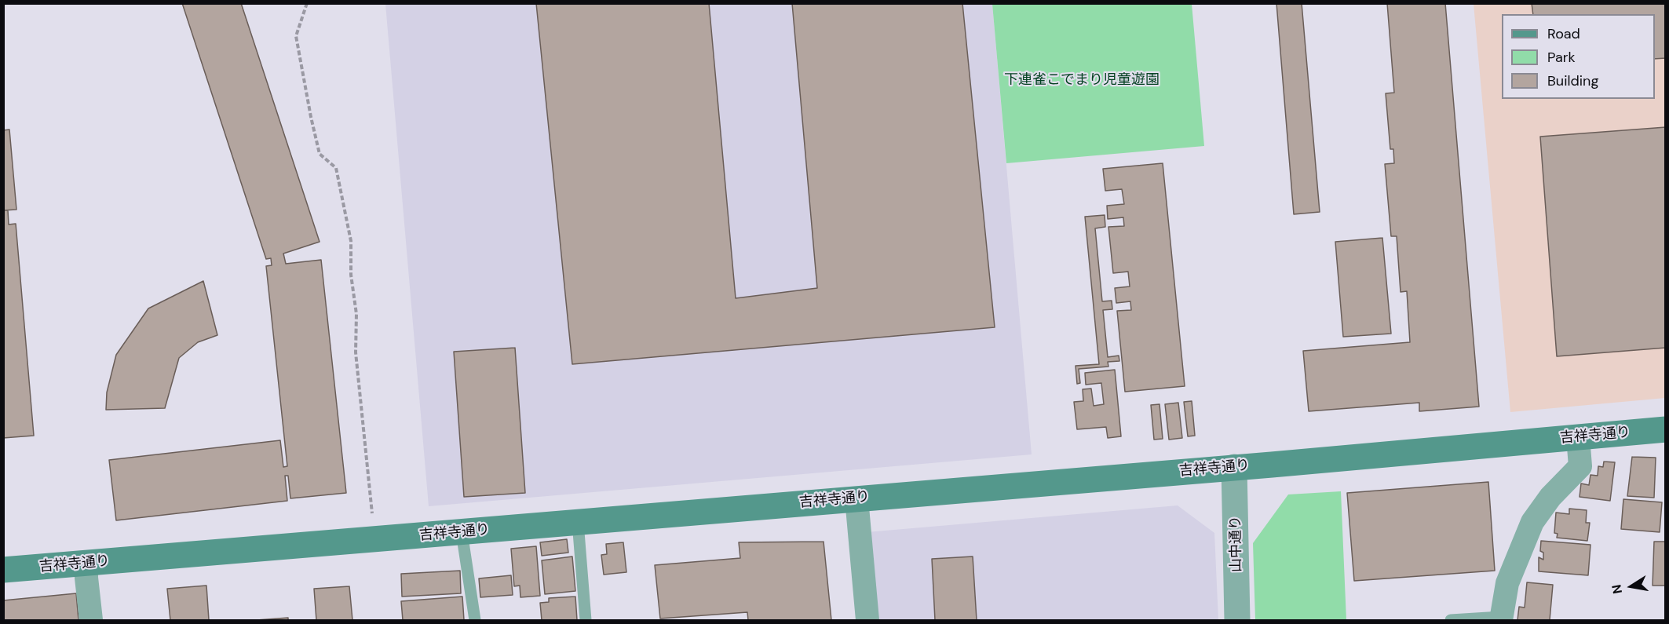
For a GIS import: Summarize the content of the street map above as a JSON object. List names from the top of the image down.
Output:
{
  "streets": {
    "main road": ["吉祥寺通り"],
    "street": ["山中通り"]
  },
  "crossings": [
    ["吉祥寺通り", "山中通り"]
  ],
  "parks": ["下連雀こでまり児童遊園"],
  "legend": ["Road", "Park", "Building"],
  "north": "left"
}
